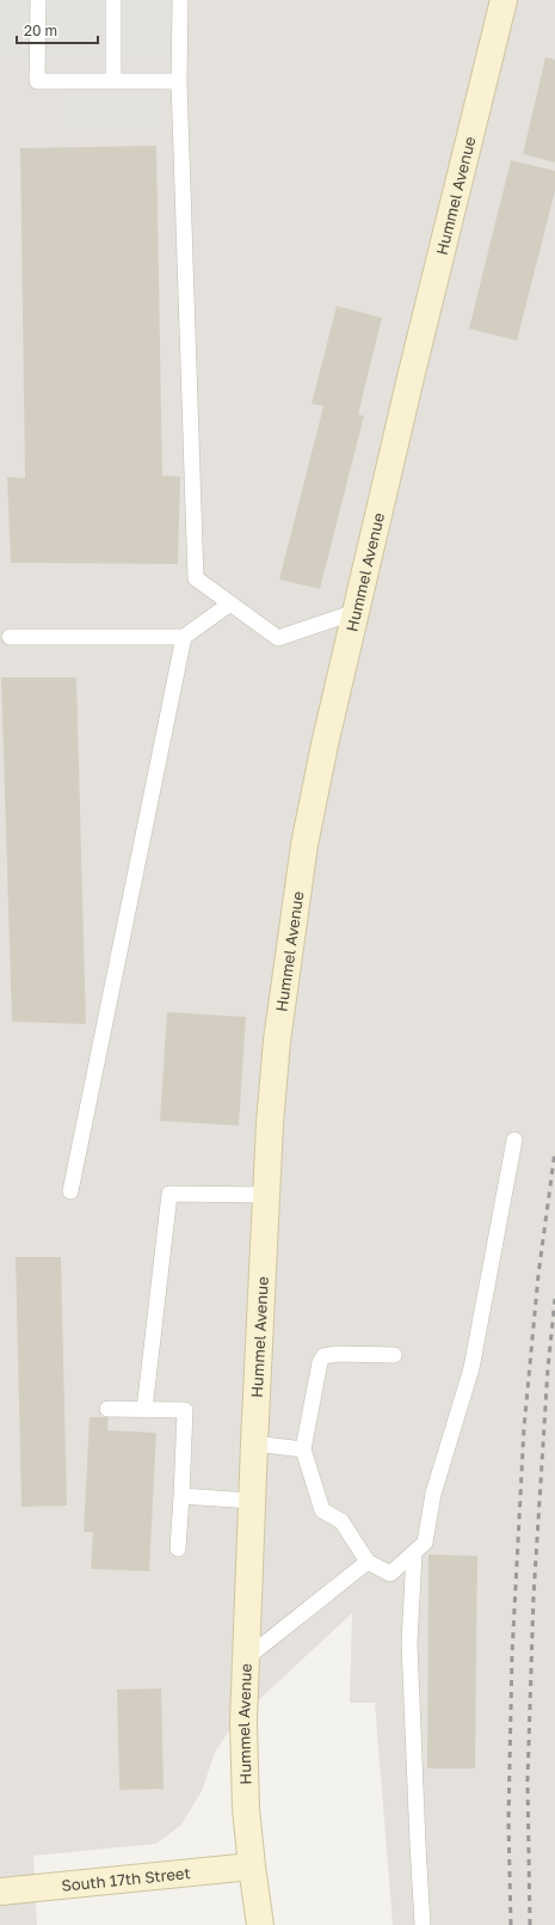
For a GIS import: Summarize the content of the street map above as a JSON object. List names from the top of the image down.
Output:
{
  "streets": {
    "main road": ["Hummel Avenue", "South 17th Street"]
  },
  "crossings": [
    ["Hummel Avenue", "South 17th Street"]
  ],
  "scale_bar": "20 m"
}
